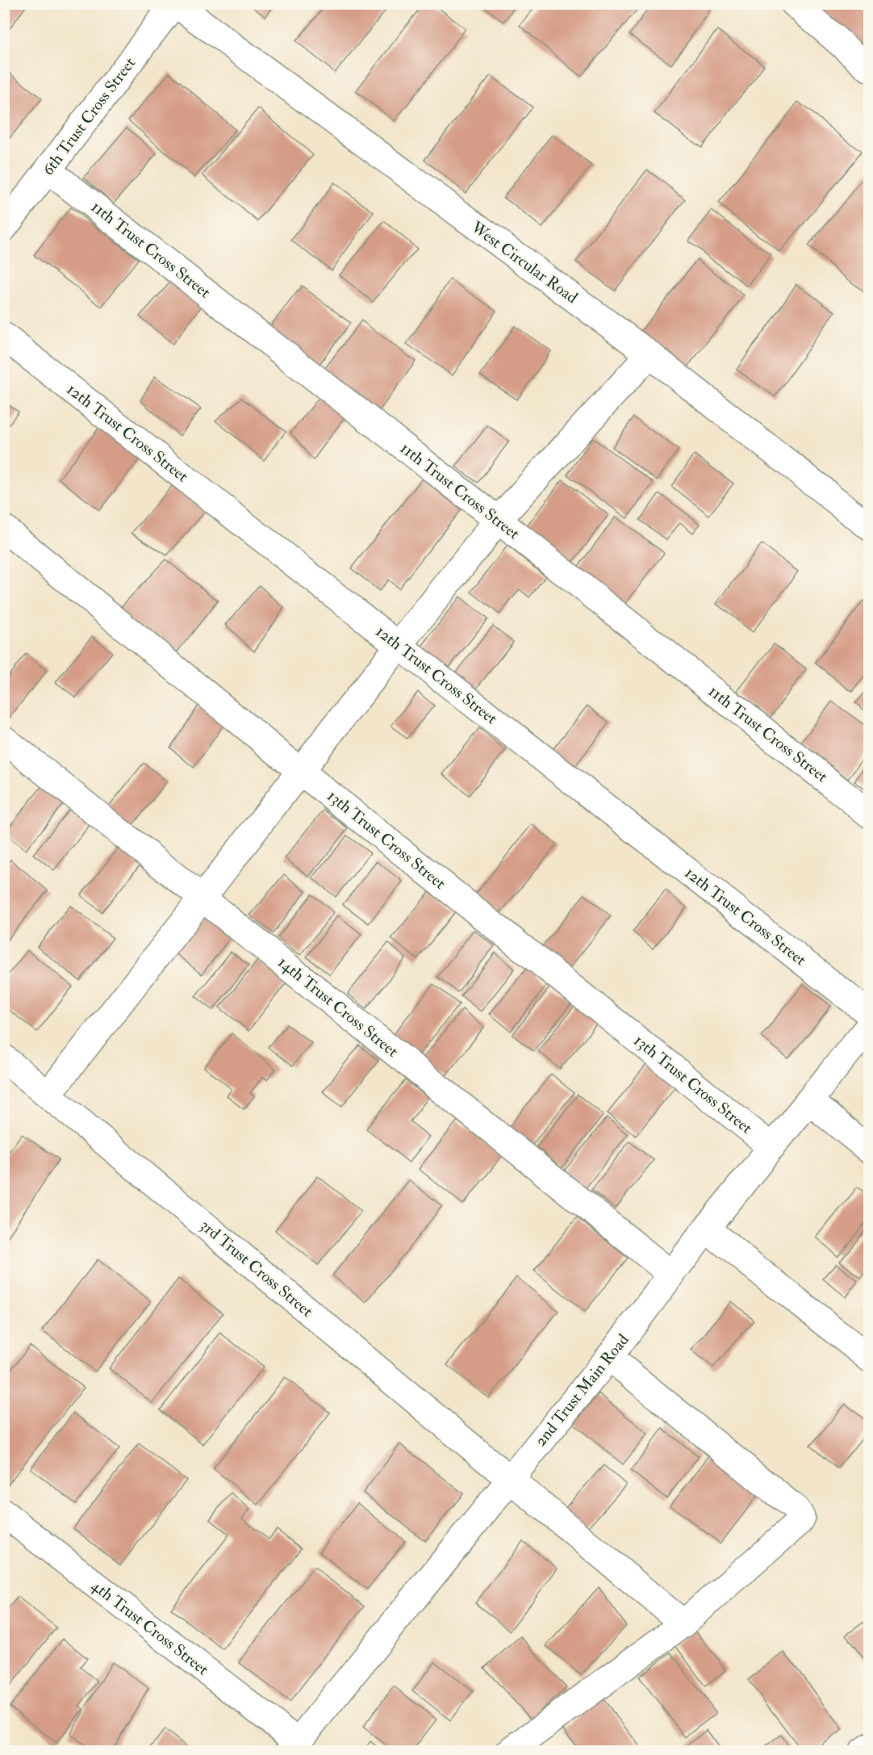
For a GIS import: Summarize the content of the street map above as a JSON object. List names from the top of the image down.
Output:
{
  "streets": {
    "street": [
      "6th Trust Cross Street",
      "11th Trust Cross Street",
      "West Circular Road",
      "12th Trust Cross Street",
      "13th Trust Cross Street",
      "14th Trust Cross Street",
      "3rd Trust Cross Street",
      "2nd Trust Main Road",
      "4th Trust Cross Street"
    ]
  },
  "crossings": [
    ["6th Trust Cross Street", "11th Trust Cross Street"],
    ["6th Trust Cross Street", "West Circular Road"],
    ["13th Trust Cross Street", "2nd Trust Main Road"],
    ["14th Trust Cross Street", "2nd Trust Main Road"],
    ["3rd Trust Cross Street", "2nd Trust Main Road"],
    ["2nd Trust Main Road", "4th Trust Cross Street"]
  ]
}
